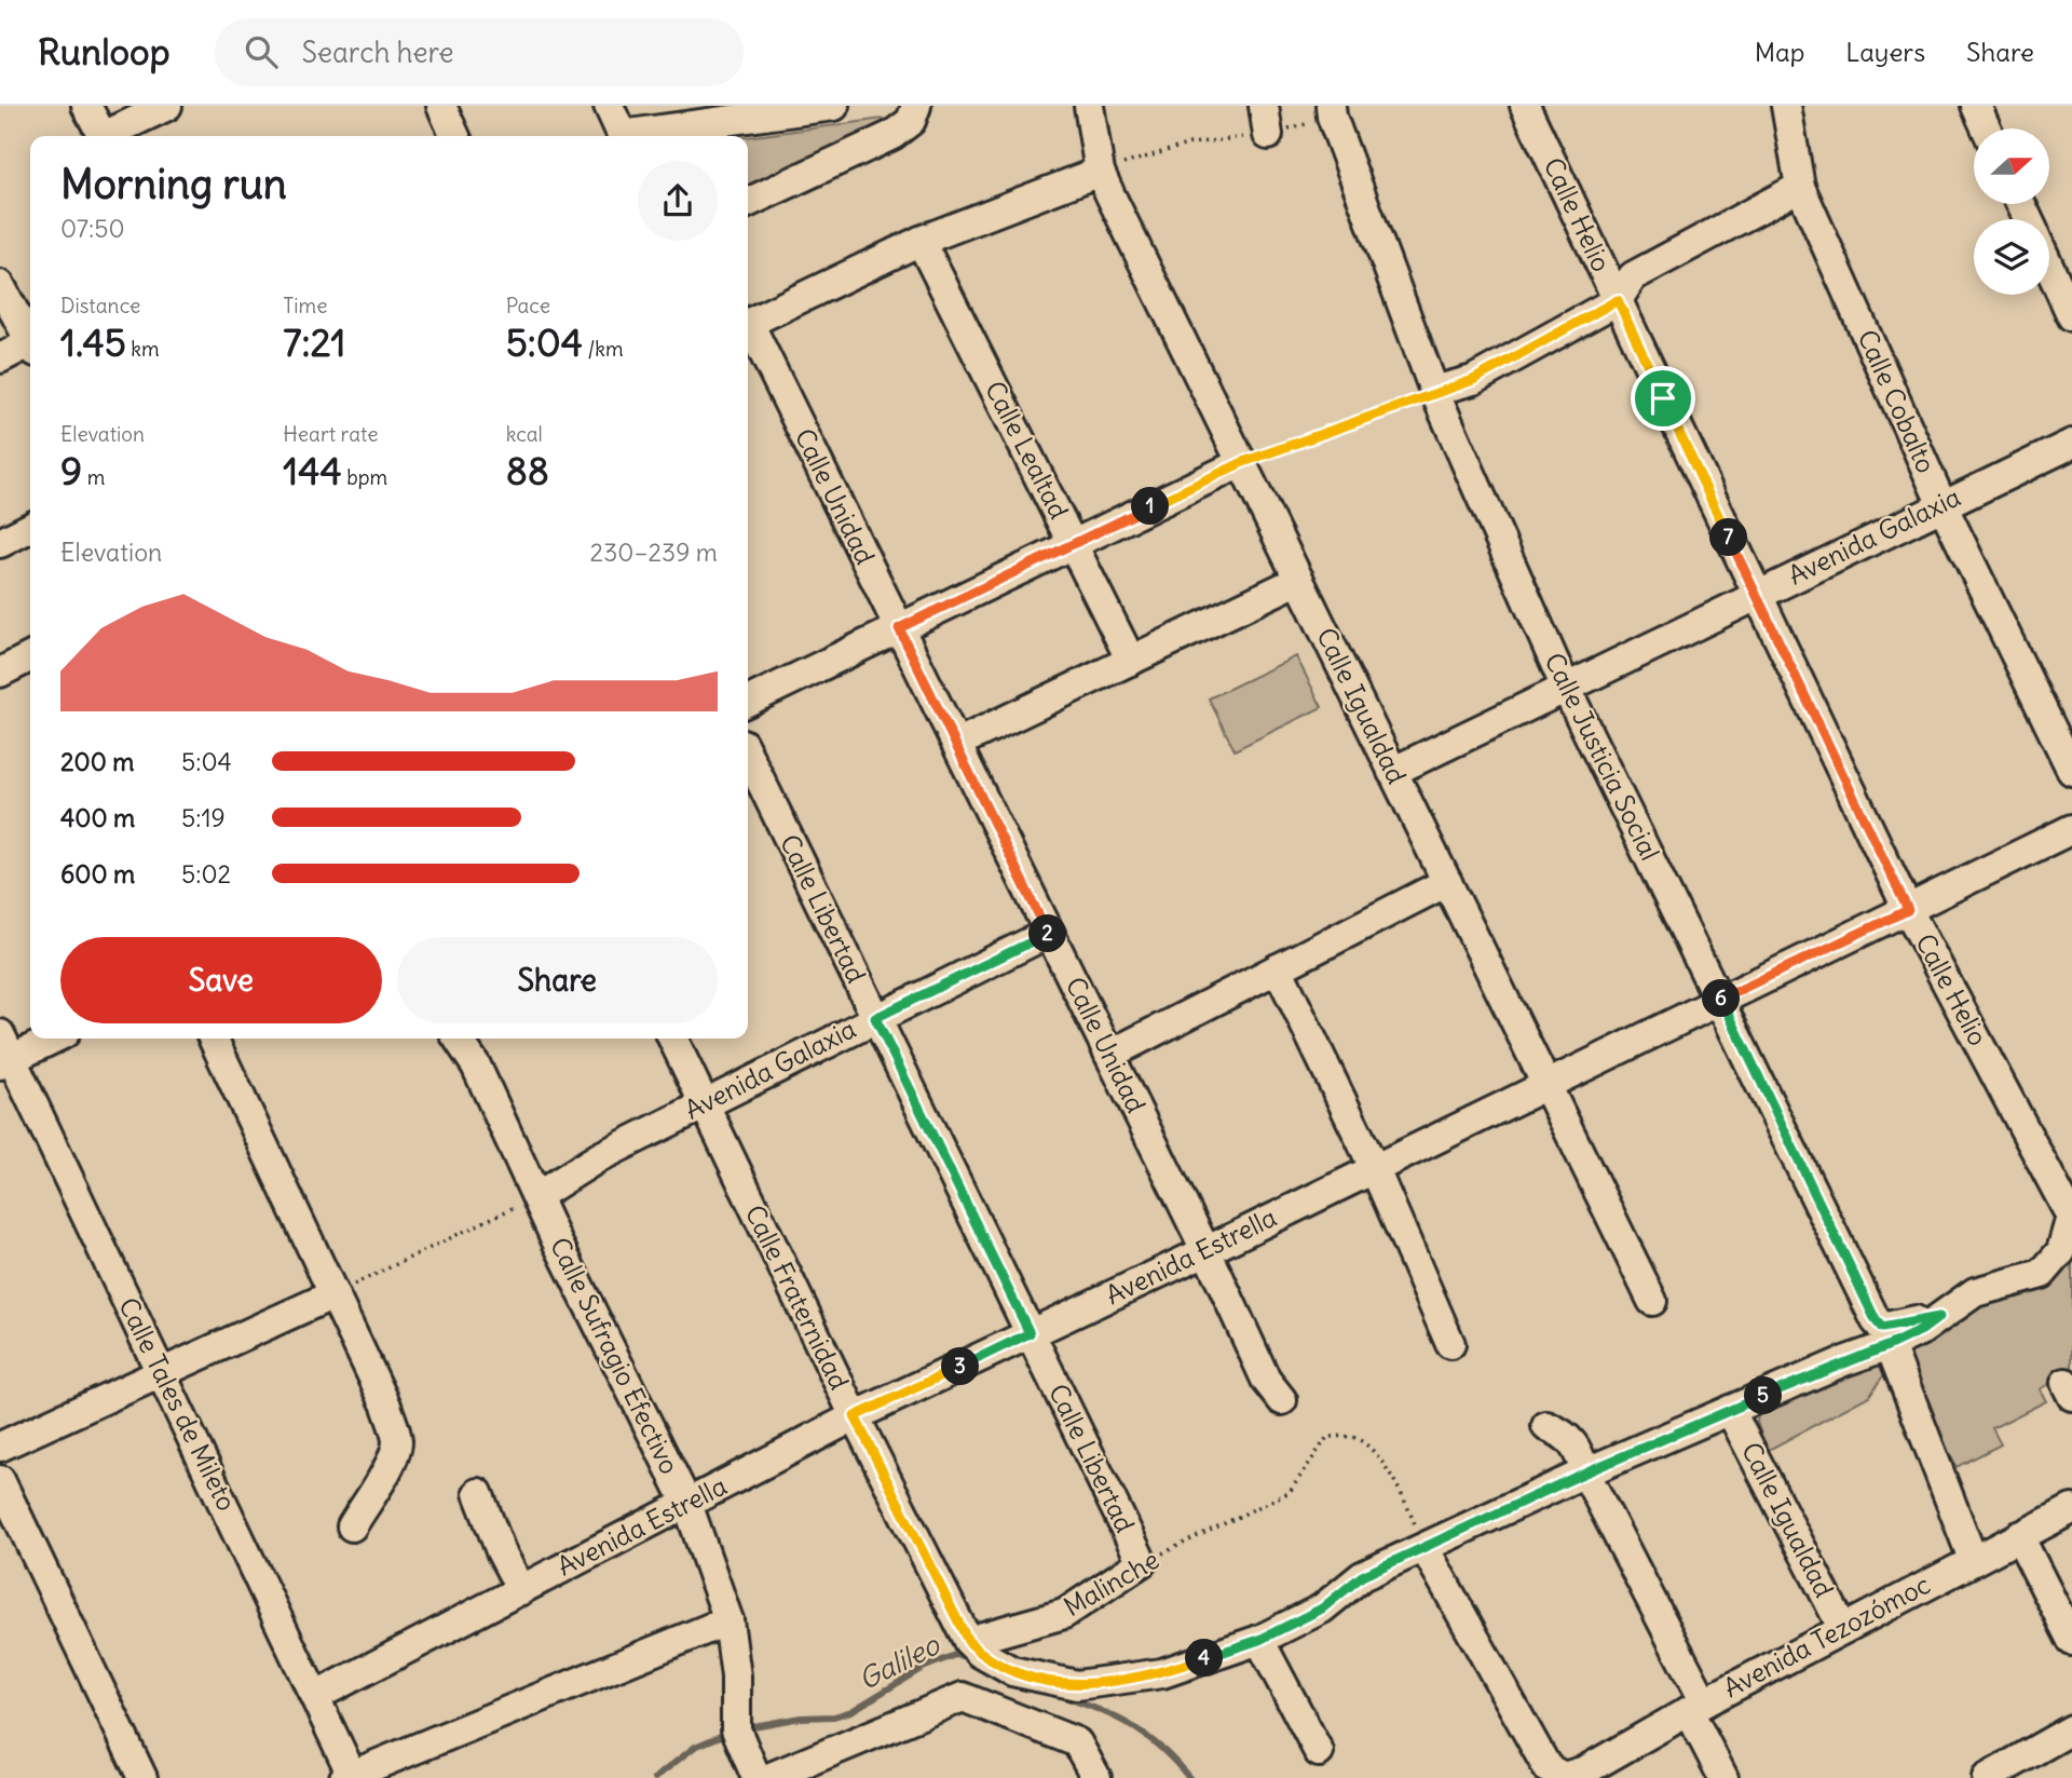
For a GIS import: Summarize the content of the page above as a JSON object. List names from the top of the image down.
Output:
{
  "streets": {
    "street": [
      "Calle Helio",
      "Calle Cobalto",
      "Calle Lealtad",
      "Calle Unidad",
      "Avenida Galaxia",
      "Calle Igualdad",
      "Calle Justicia Social",
      "Calle Libertad",
      "Avenida Estrella",
      "Calle Fraternidad",
      "Calle Sufragio Efectivo",
      "Calle Tales de Mileto",
      "Malinche",
      "Avenida Tezozómoc"
    ]
  },
  "crossings": [
    ["Calle Helio", "Avenida Galaxia"],
    ["Calle Helio", "Avenida Estrella"],
    ["Calle Cobalto", "Avenida Galaxia"],
    ["Calle Unidad", "Avenida Galaxia"],
    ["Calle Unidad", "Avenida Estrella"],
    ["Avenida Galaxia", "Calle Igualdad"],
    ["Avenida Galaxia", "Calle Justicia Social"],
    ["Avenida Galaxia", "Calle Libertad"],
    ["Avenida Galaxia", "Calle Fraternidad"],
    ["Avenida Galaxia", "Calle Sufragio Efectivo"],
    ["Calle Igualdad", "Avenida Estrella"],
    ["Calle Igualdad", "Avenida Tezozómoc"],
    ["Calle Justicia Social", "Avenida Estrella"],
    ["Calle Libertad", "Avenida Estrella"],
    ["Calle Libertad", "Malinche"],
    ["Avenida Estrella", "Calle Fraternidad"],
    ["Avenida Estrella", "Calle Sufragio Efectivo"],
    ["Avenida Estrella", "Calle Tales de Mileto"],
    ["Calle Fraternidad", "Malinche"],
    ["Malinche", "Avenida Tezozómoc"]
  ],
  "water": ["Galileo"],
  "north": "right",
  "page": {
    "header": "Runloop",
    "search": "Search here",
    "nav": ["Map", "Layers", "Share"],
    "heading": ["Morning run", "07:50"],
    "stats": [
      ["Distance", "1.45 km"],
      ["Time", "7:21"],
      ["Pace", "5:04 /km"],
      ["Elevation", "9 m"],
      ["Heart rate", "144 bpm"],
      ["kcal", "88"]
    ],
    "pins": [
      "1",
      "7",
      "2",
      "6",
      "3",
      "5",
      "4"
    ],
    "chart": ["Elevation", "230–239 m"],
    "list": [
      {
        "name": "200 m",
        "note": "5:04"
      },
      {
        "name": "400 m",
        "note": "5:19"
      },
      {
        "name": "600 m",
        "note": "5:02"
      }
    ],
    "buttons": ["Save", "Share"]
  }
}
